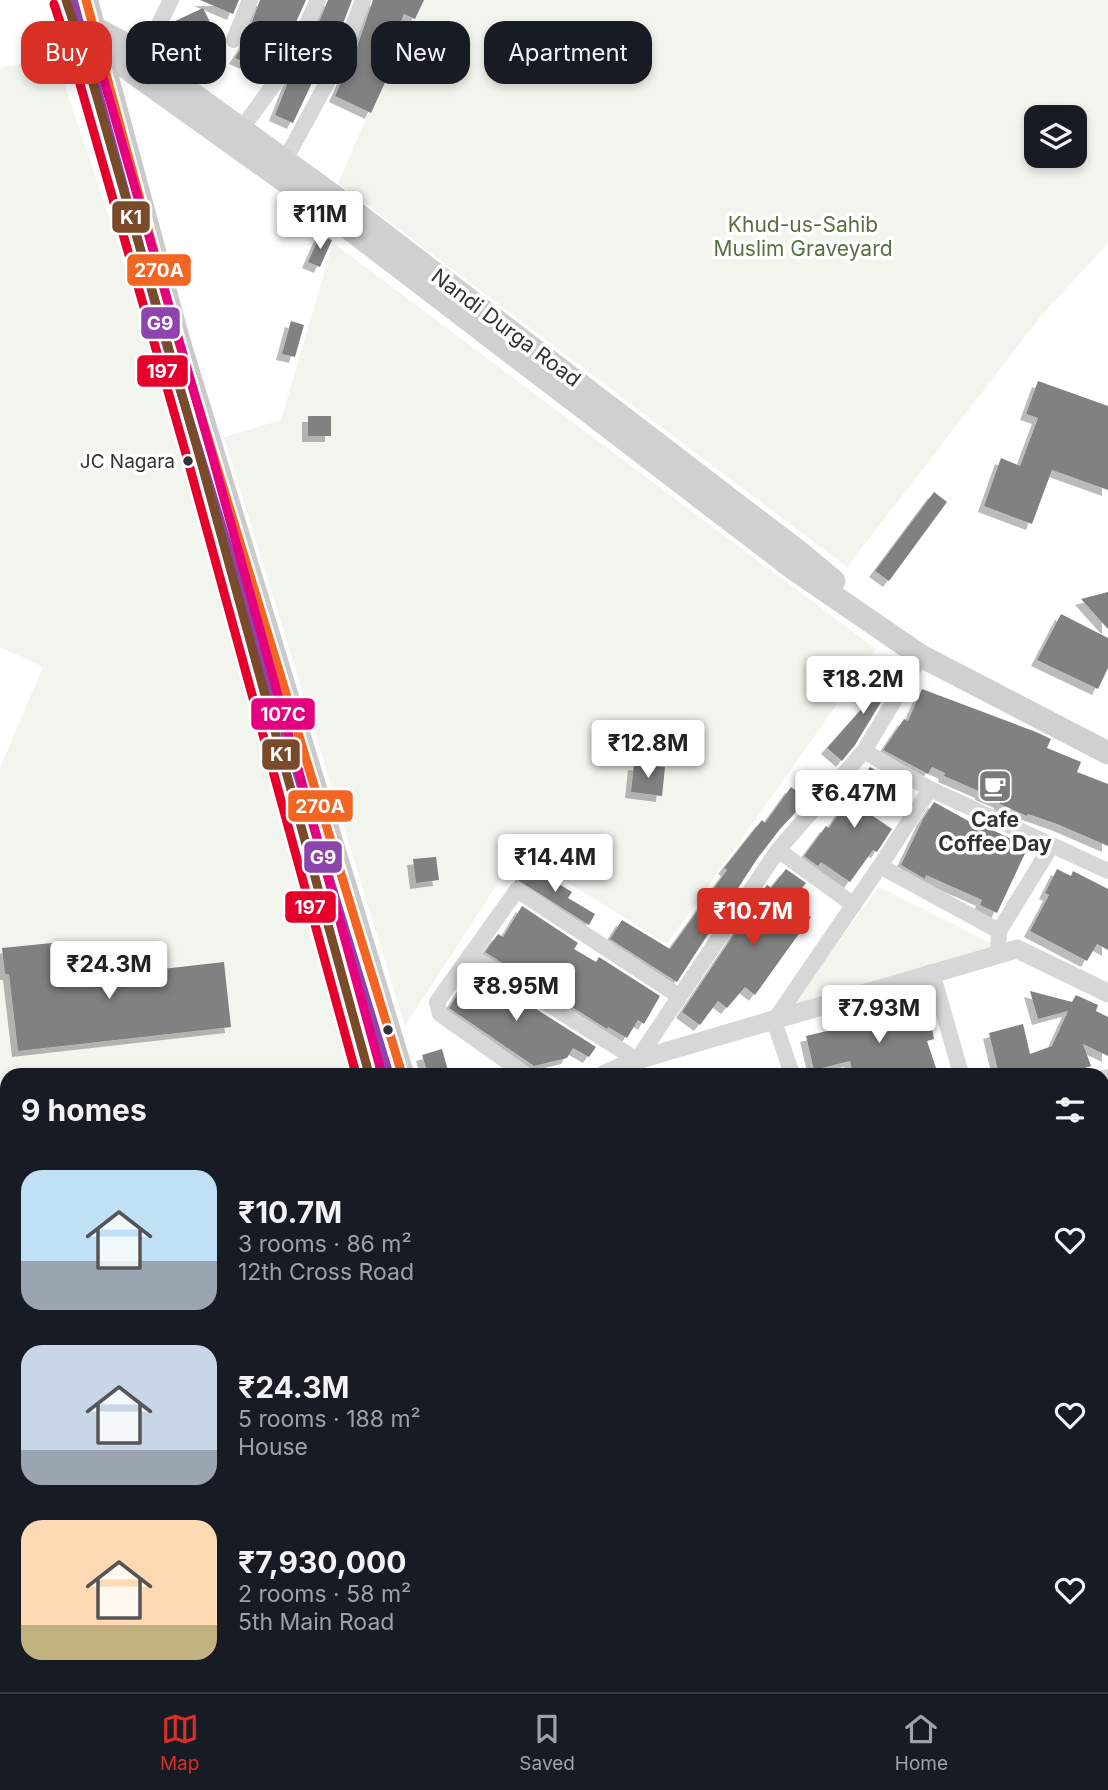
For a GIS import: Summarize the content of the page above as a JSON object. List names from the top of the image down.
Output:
{
  "streets": {
    "main road": ["Nandi Durga Road"]
  },
  "parks": ["Khud-us-Sahib Muslim Graveyard"],
  "places": {
    "other": ["JC Nagara"],
    "cafe": ["Cafe Coffee Day"]
  },
  "lines": [
    "transit line 270A",
    "transit line K1",
    "transit line G9",
    "transit line 197",
    "transit line 107C"
  ],
  "page": {
    "chip": [
      "Buy",
      "Rent",
      "Filters",
      "New",
      "Apartment"
    ],
    "price": [
      "₹11M",
      "₹18.2M",
      "₹12.8M",
      "₹6.47M",
      "₹14.4M",
      "₹10.7M",
      "₹24.3M",
      "₹8.95M",
      "₹7.93M"
    ],
    "heading": "9 homes",
    "list": [
      {
        "name": "₹10.7M",
        "note": "3 rooms · 86 m² · 12th Cross Road"
      },
      {
        "name": "₹24.3M",
        "note": "5 rooms · 188 m² · House"
      },
      {
        "name": "₹7,930,000",
        "note": "2 rooms · 58 m² · 5th Main Road"
      }
    ],
    "tabs": ["Map", "Saved", "Home"]
  }
}
